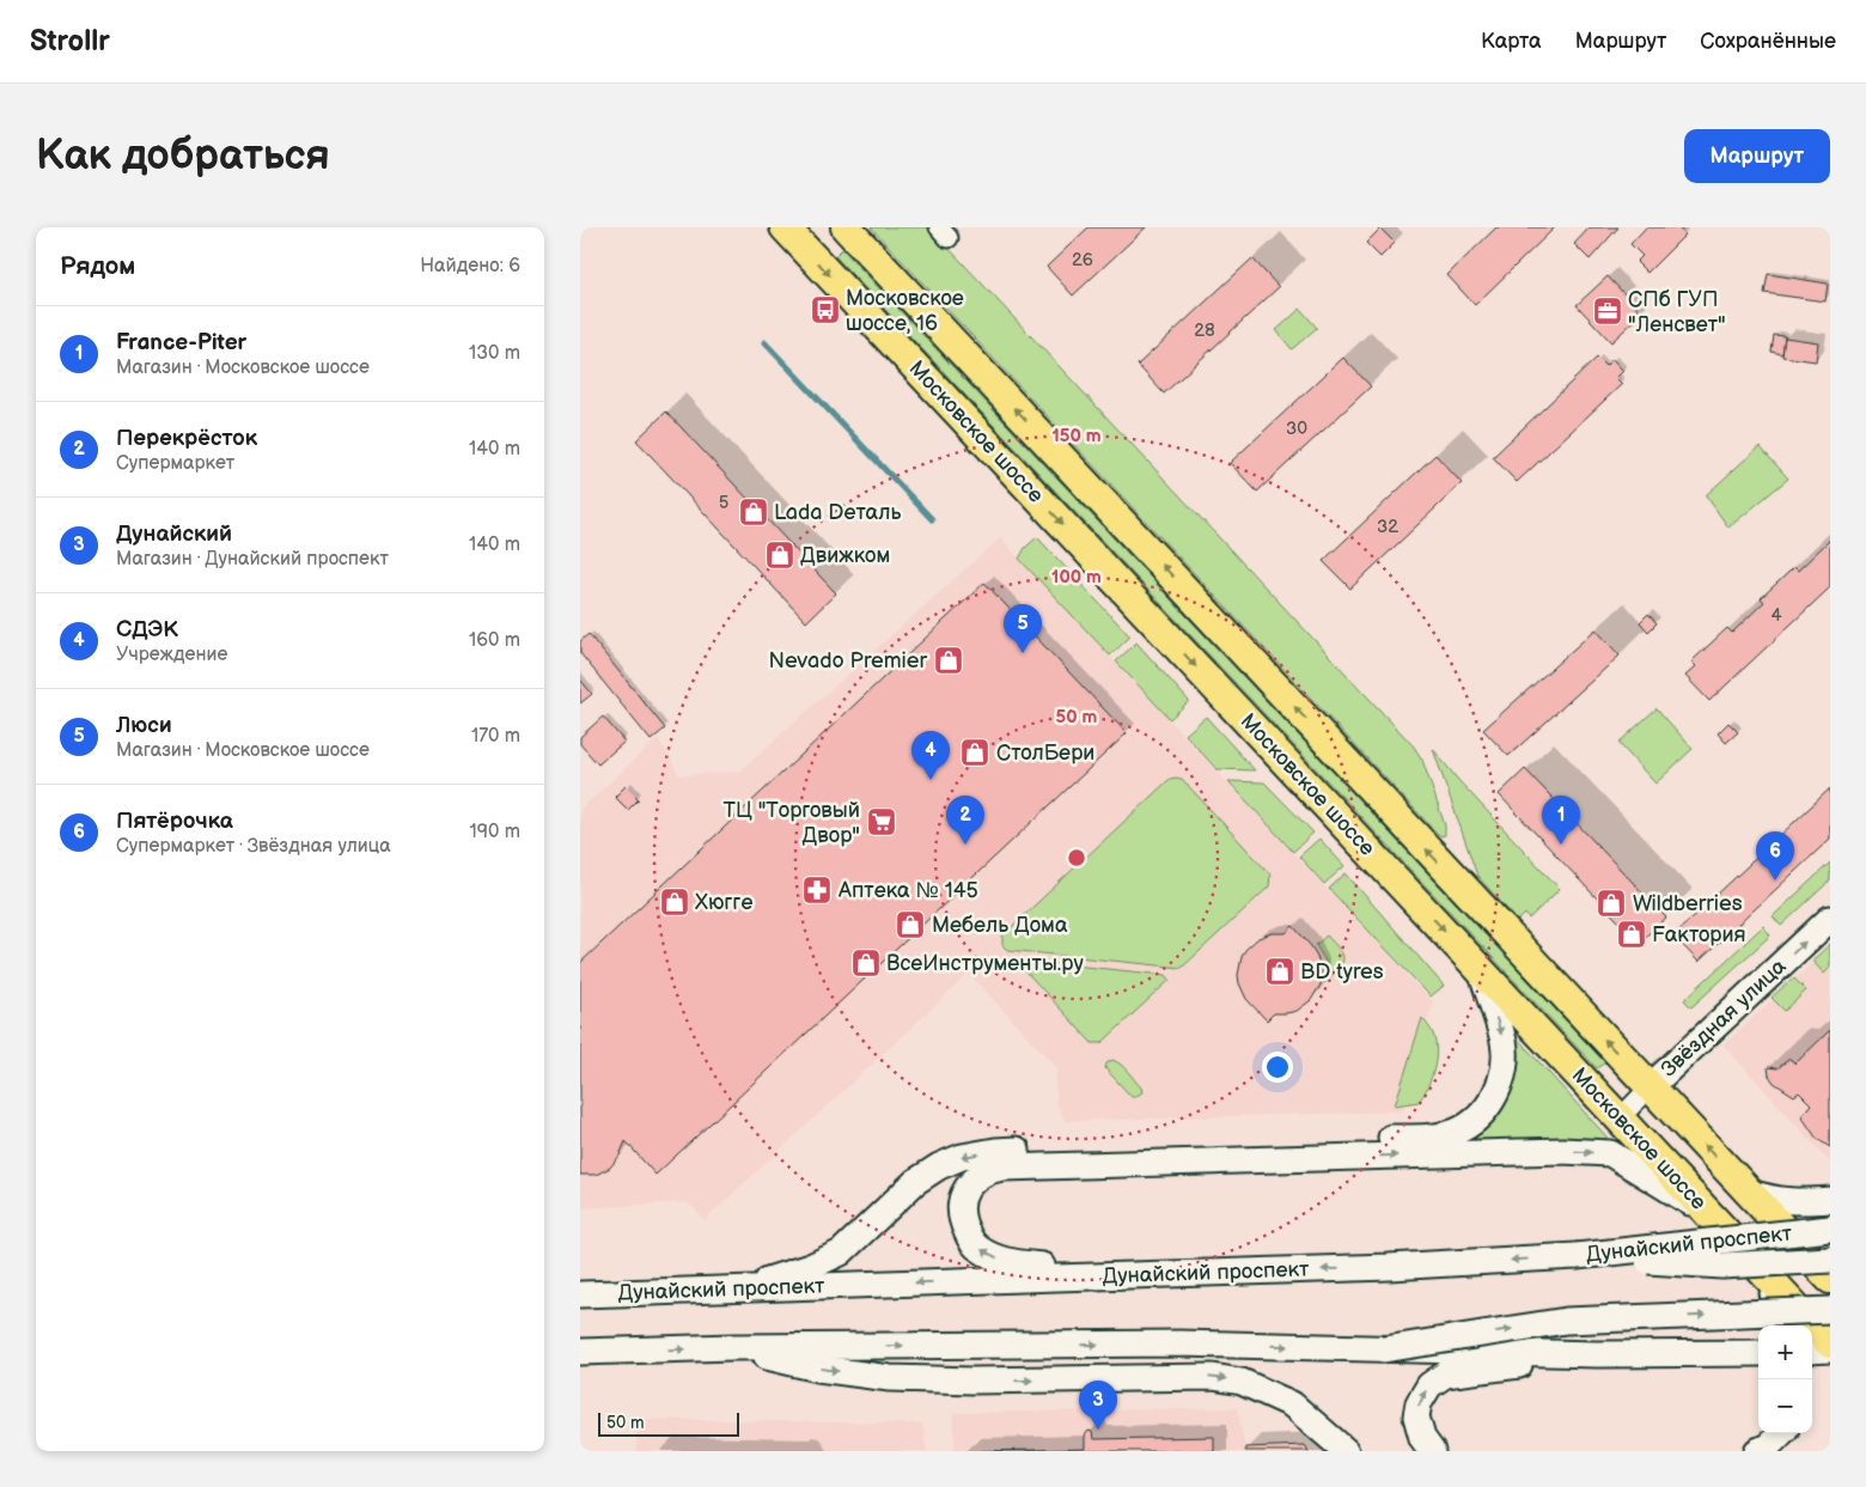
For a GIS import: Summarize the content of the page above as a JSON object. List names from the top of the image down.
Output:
{
  "streets": {
    "main road": ["Московское шоссе", "Звёздная улица", "Дунайский проспект"]
  },
  "crossings": [
    ["Московское шоссе", "Звёздная улица"]
  ],
  "one_way": ["Звёздная улица"],
  "places": {
    "bus stop": ["Московское шоссе, 16"],
    "office": ["СПб ГУП \"Ленсвет\""],
    "shop": [
      "Lada Dеталь",
      "Движком",
      "Nevado Premier",
      "СтолБери",
      "Хюгге",
      "Wildberries",
      "Мебель Дома",
      "Fактория",
      "ВсеИнструменты.ру",
      "BD tyres"
    ],
    "supermarket": ["ТЦ \"Торговый Двор\""],
    "pharmacy": ["Аптека № 145"]
  },
  "house_numbers": [
    "26",
    "28",
    "30",
    "5",
    "32",
    "4"
  ],
  "scale_bar": "50 m",
  "page": {
    "header": "Strollr",
    "nav": ["Карта", "Маршрут", "Сохранённые"],
    "buttons": "Маршрут",
    "title": "Как добраться",
    "heading": ["Рядом", "Найдено: 6"],
    "list": [
      {
        "mark": "1",
        "name": "France-Piter",
        "note": "Магазин · Московское шоссе",
        "value": "130 m"
      },
      {
        "mark": "2",
        "name": "Перекрёсток",
        "note": "Супермаркет",
        "value": "140 m"
      },
      {
        "mark": "3",
        "name": "Дунайский",
        "note": "Магазин · Дунайский проспект",
        "value": "140 m"
      },
      {
        "mark": "4",
        "name": "СДЭК",
        "note": "Учреждение",
        "value": "160 m"
      },
      {
        "mark": "5",
        "name": "Люси",
        "note": "Магазин · Московское шоссе",
        "value": "170 m"
      },
      {
        "mark": "6",
        "name": "Пятёрочка",
        "note": "Супермаркет · Звёздная улица",
        "value": "190 m"
      }
    ],
    "pins": [
      "5",
      "4",
      "1",
      "2",
      "6",
      "3"
    ],
    "map_buttons": ["+", "−"],
    "scale": "50 m"
  },
  "rings": ["150 m", "100 m", "50 m"]
}
